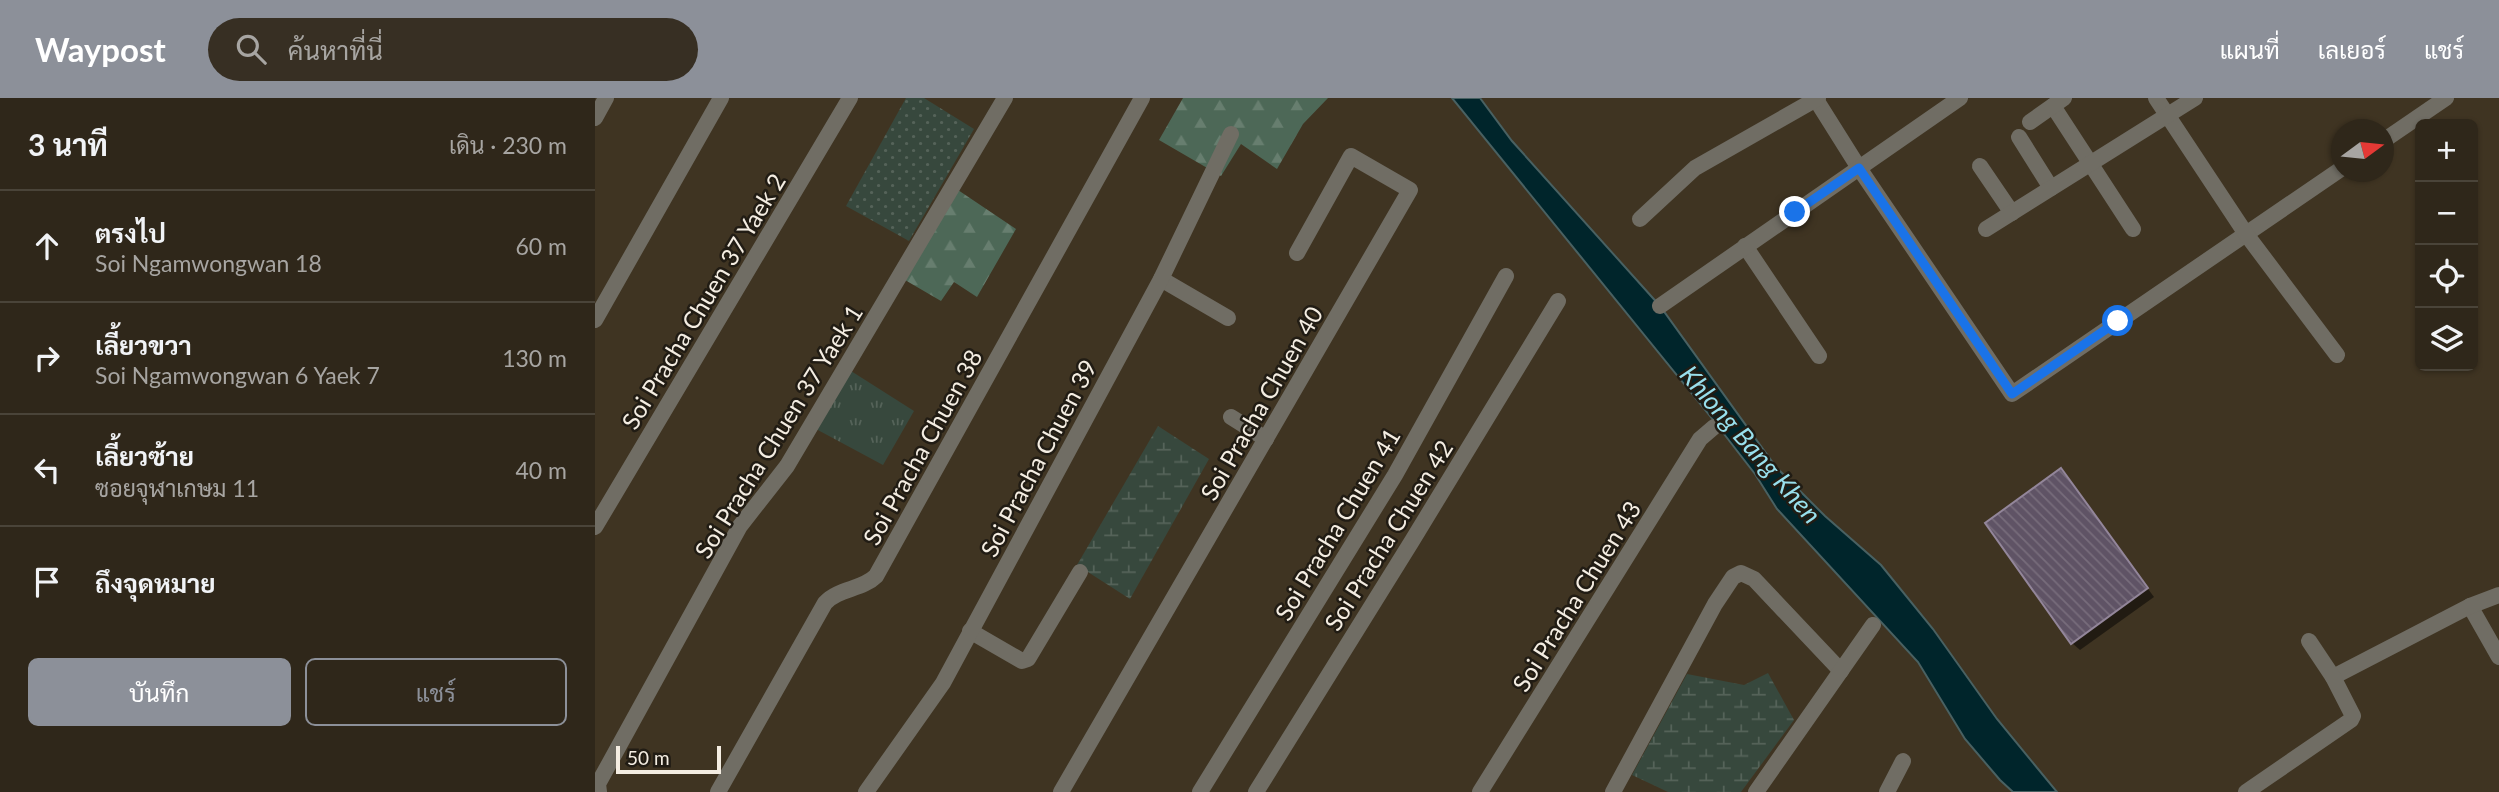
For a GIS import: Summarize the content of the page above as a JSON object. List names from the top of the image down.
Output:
{
  "streets": {
    "street": [
      "Soi Pracha Chuen 37 Yaek 2",
      "Soi Pracha Chuen 40",
      "Soi Pracha Chuen 37 Yaek 1",
      "Soi Pracha Chuen 38",
      "Soi Pracha Chuen 39",
      "Soi Pracha Chuen 41",
      "Soi Pracha Chuen 42",
      "Soi Pracha Chuen 43"
    ]
  },
  "water": ["Khlong Bang Khen"],
  "scale_bar": "50 m",
  "north": "right",
  "page": {
    "header": "Waypost",
    "search": "ค้นหาที่นี่",
    "nav": ["แผนที่", "เลเยอร์", "แชร์"],
    "heading": ["3 นาที", "เดิน · 230 m"],
    "map_buttons": ["+", "−"],
    "list": [
      ["ตรงไป", "Soi Ngamwongwan 18", "60 m"],
      ["เลี้ยวขวา", "Soi Ngamwongwan 6 Yaek 7", "130 m"],
      ["เลี้ยวซ้าย", "ซอยจุฬาเกษม 11", "40 m"],
      "ถึงจุดหมาย"
    ],
    "buttons": ["บันทึก", "แชร์"],
    "scale": "50 m"
  }
}
